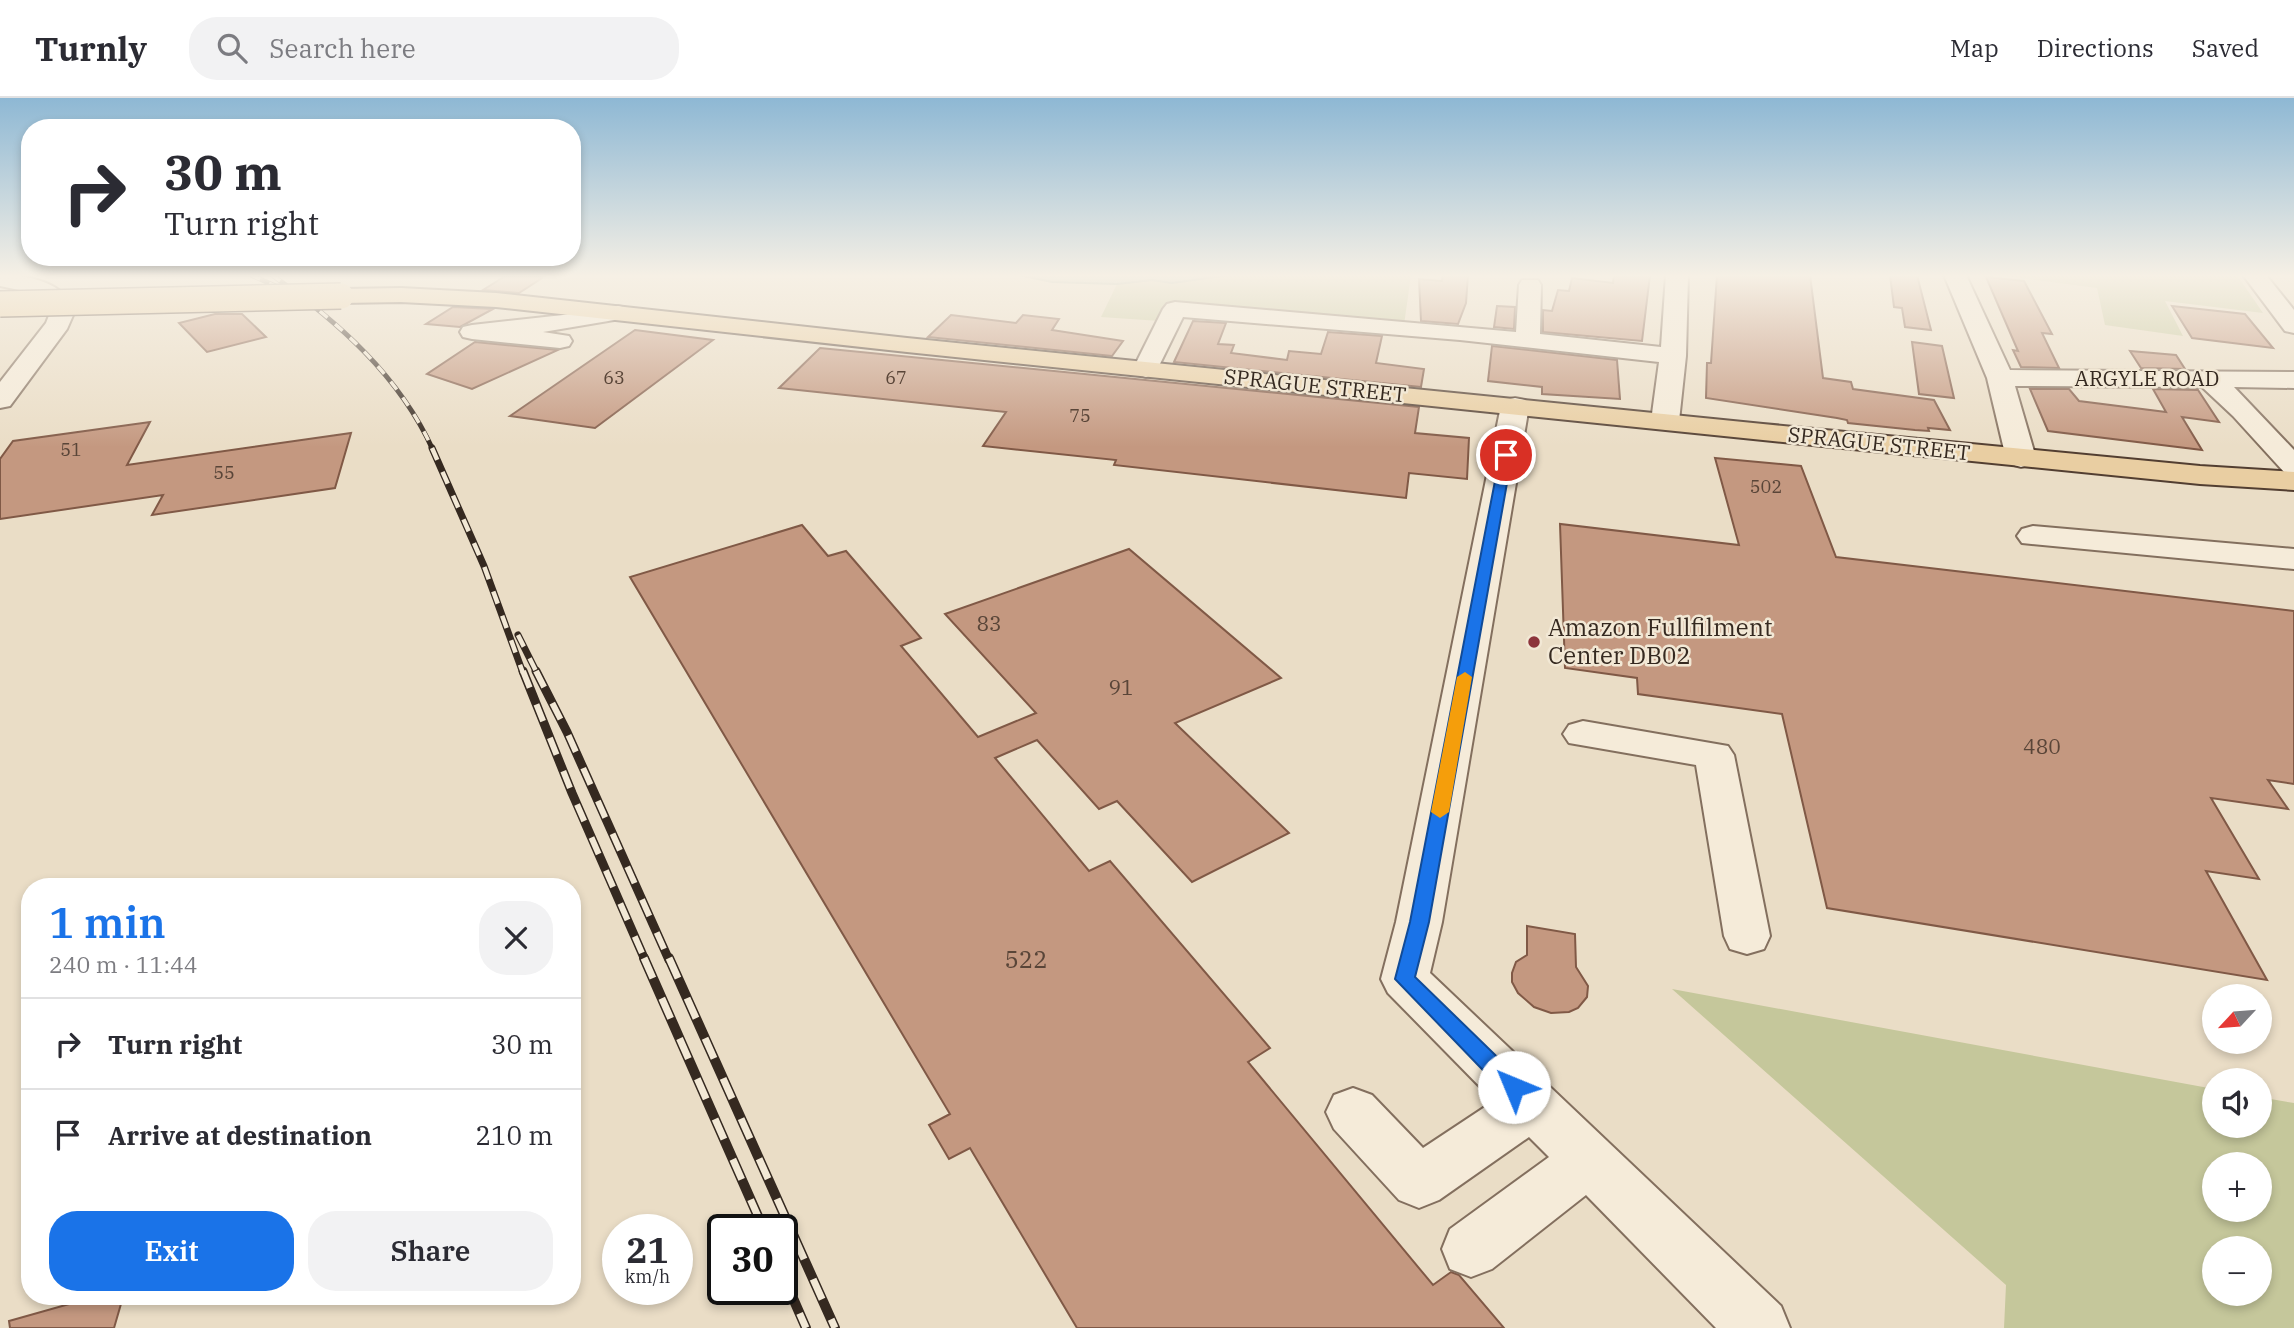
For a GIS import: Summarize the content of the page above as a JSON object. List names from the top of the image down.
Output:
{
  "streets": {
    "main road": ["SPRAGUE STREET"],
    "street": ["ARGYLE ROAD"]
  },
  "places": ["Amazon Fullfilment Center DB02"],
  "house_numbers": [
    "63",
    "67",
    "75",
    "51",
    "55",
    "502",
    "83",
    "91",
    "480",
    "522"
  ],
  "north": "bottom left",
  "page": {
    "header": "Turnly",
    "search": "Search here",
    "nav": ["Map", "Directions", "Saved"],
    "turn": ["30 m", "Turn right"],
    "heading": ["1 min", "240 m · 11:44"],
    "map_buttons": ["+", "−"],
    "list": [
      {
        "name": "Turn right",
        "value": "30 m"
      },
      {
        "name": "Arrive at destination",
        "value": "210 m"
      }
    ],
    "buttons": ["Exit", "Share"],
    "speed": "21 km/h",
    "limit": "30"
  }
}
